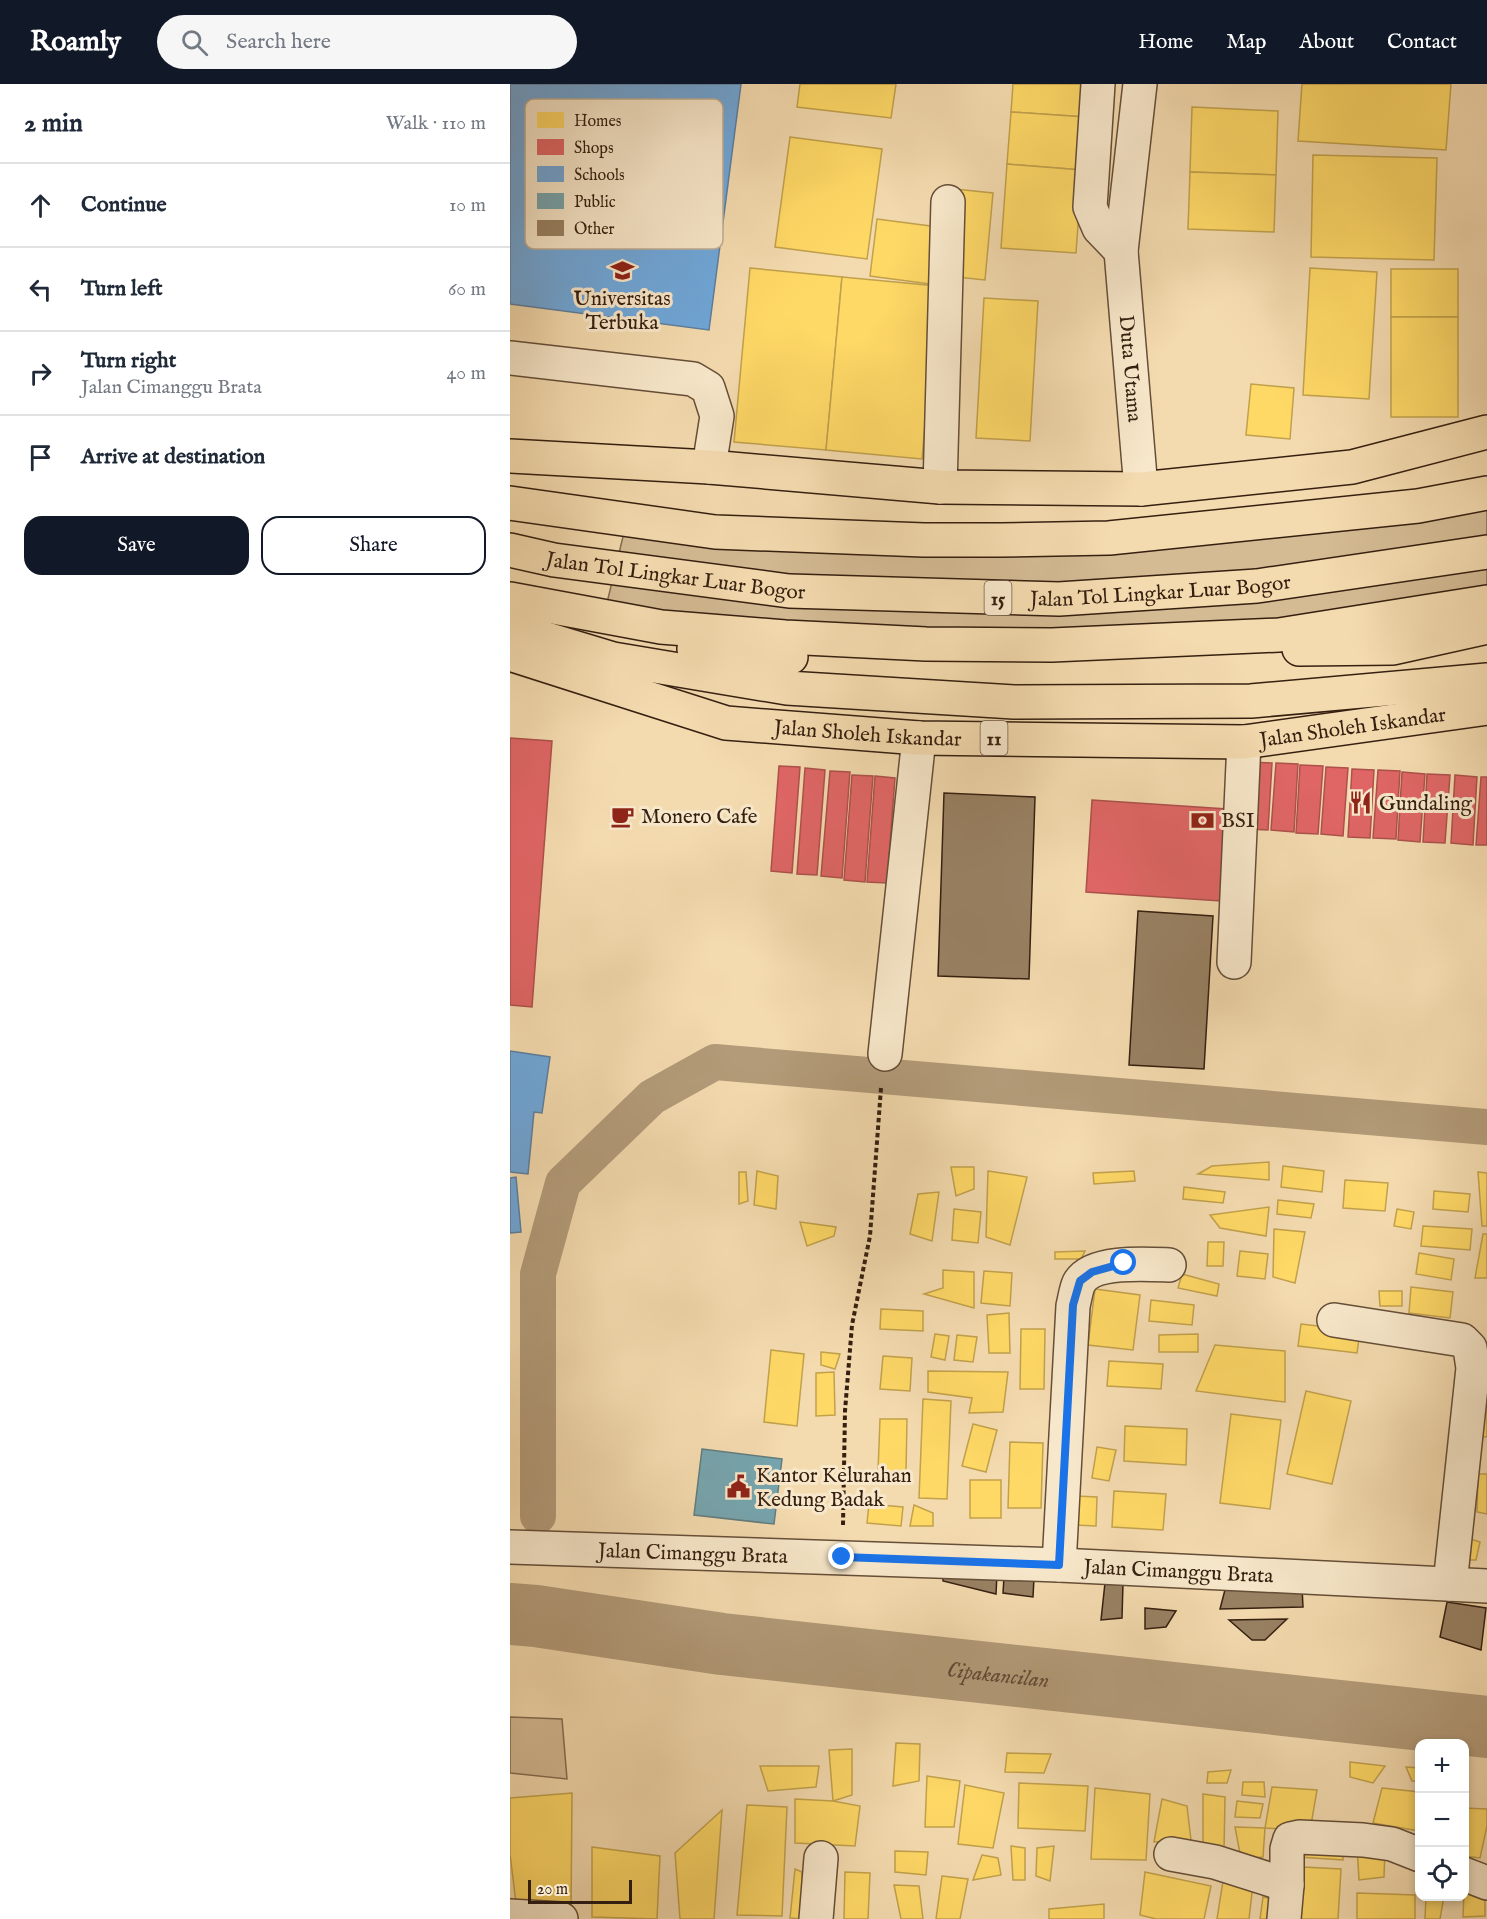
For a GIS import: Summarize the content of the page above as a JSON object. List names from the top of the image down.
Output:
{
  "streets": {
    "highway": [
      "Jalan Tol Lingkar Luar Bogor",
      "15",
      "Jalan Sholeh Iskandar",
      "11"
    ],
    "street": ["Duta Utama", "Jalan Cimanggu Brata"]
  },
  "water": ["Cipakancilan"],
  "places": {
    "school or university": ["Universitas Terbuka"],
    "restaurant": ["Gundaling"],
    "cafe": ["Monero Cafe"],
    "bank": ["BSI"],
    "public building": ["Kantor Kelurahan Kedung Badak"]
  },
  "legend": [
    "Homes",
    "Shops",
    "Schools",
    "Public",
    "Other"
  ],
  "scale_bar": "20 m",
  "page": {
    "header": "Roamly",
    "search": "Search here",
    "nav": [
      "Home",
      "Map",
      "About",
      "Contact"
    ],
    "heading": ["2 min", "Walk · 110 m"],
    "list": [
      ["Continue", "10 m"],
      ["Turn left", "60 m"],
      ["Turn right", "Jalan Cimanggu Brata", "40 m"],
      "Arrive at destination"
    ],
    "buttons": ["Save", "Share"],
    "map_buttons": ["+", "−"],
    "scale": "20 m"
  }
}
